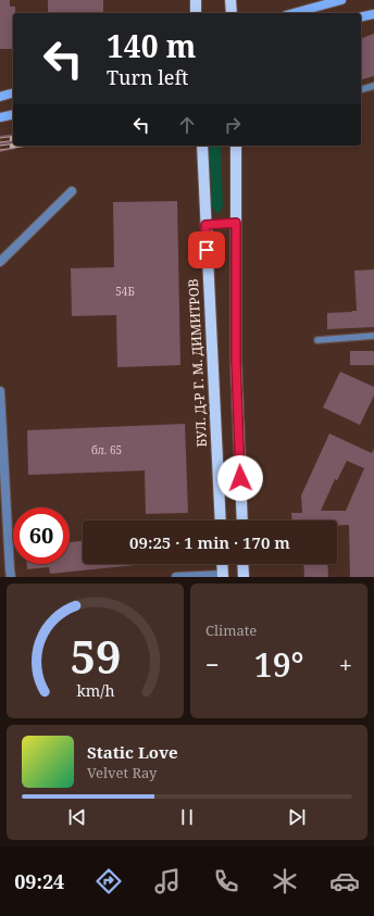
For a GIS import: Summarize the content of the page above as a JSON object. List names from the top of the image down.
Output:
{
  "streets": {
    "main road": ["БУЛ. Д-Р Г. М. ДИМИТРОВ"]
  },
  "house_numbers": ["54Б", "бл. 65"],
  "page": {
    "turn": ["140 m", "Turn left"],
    "limit": "60",
    "trip": "09:25 · 1 min · 170 m",
    "tile": "Climate",
    "heat": ["−", "19°", "+"],
    "song": ["Static Love", "Velvet Ray"],
    "tabs": "09:24",
    "gauge": ["59", "km/h"]
  }
}
